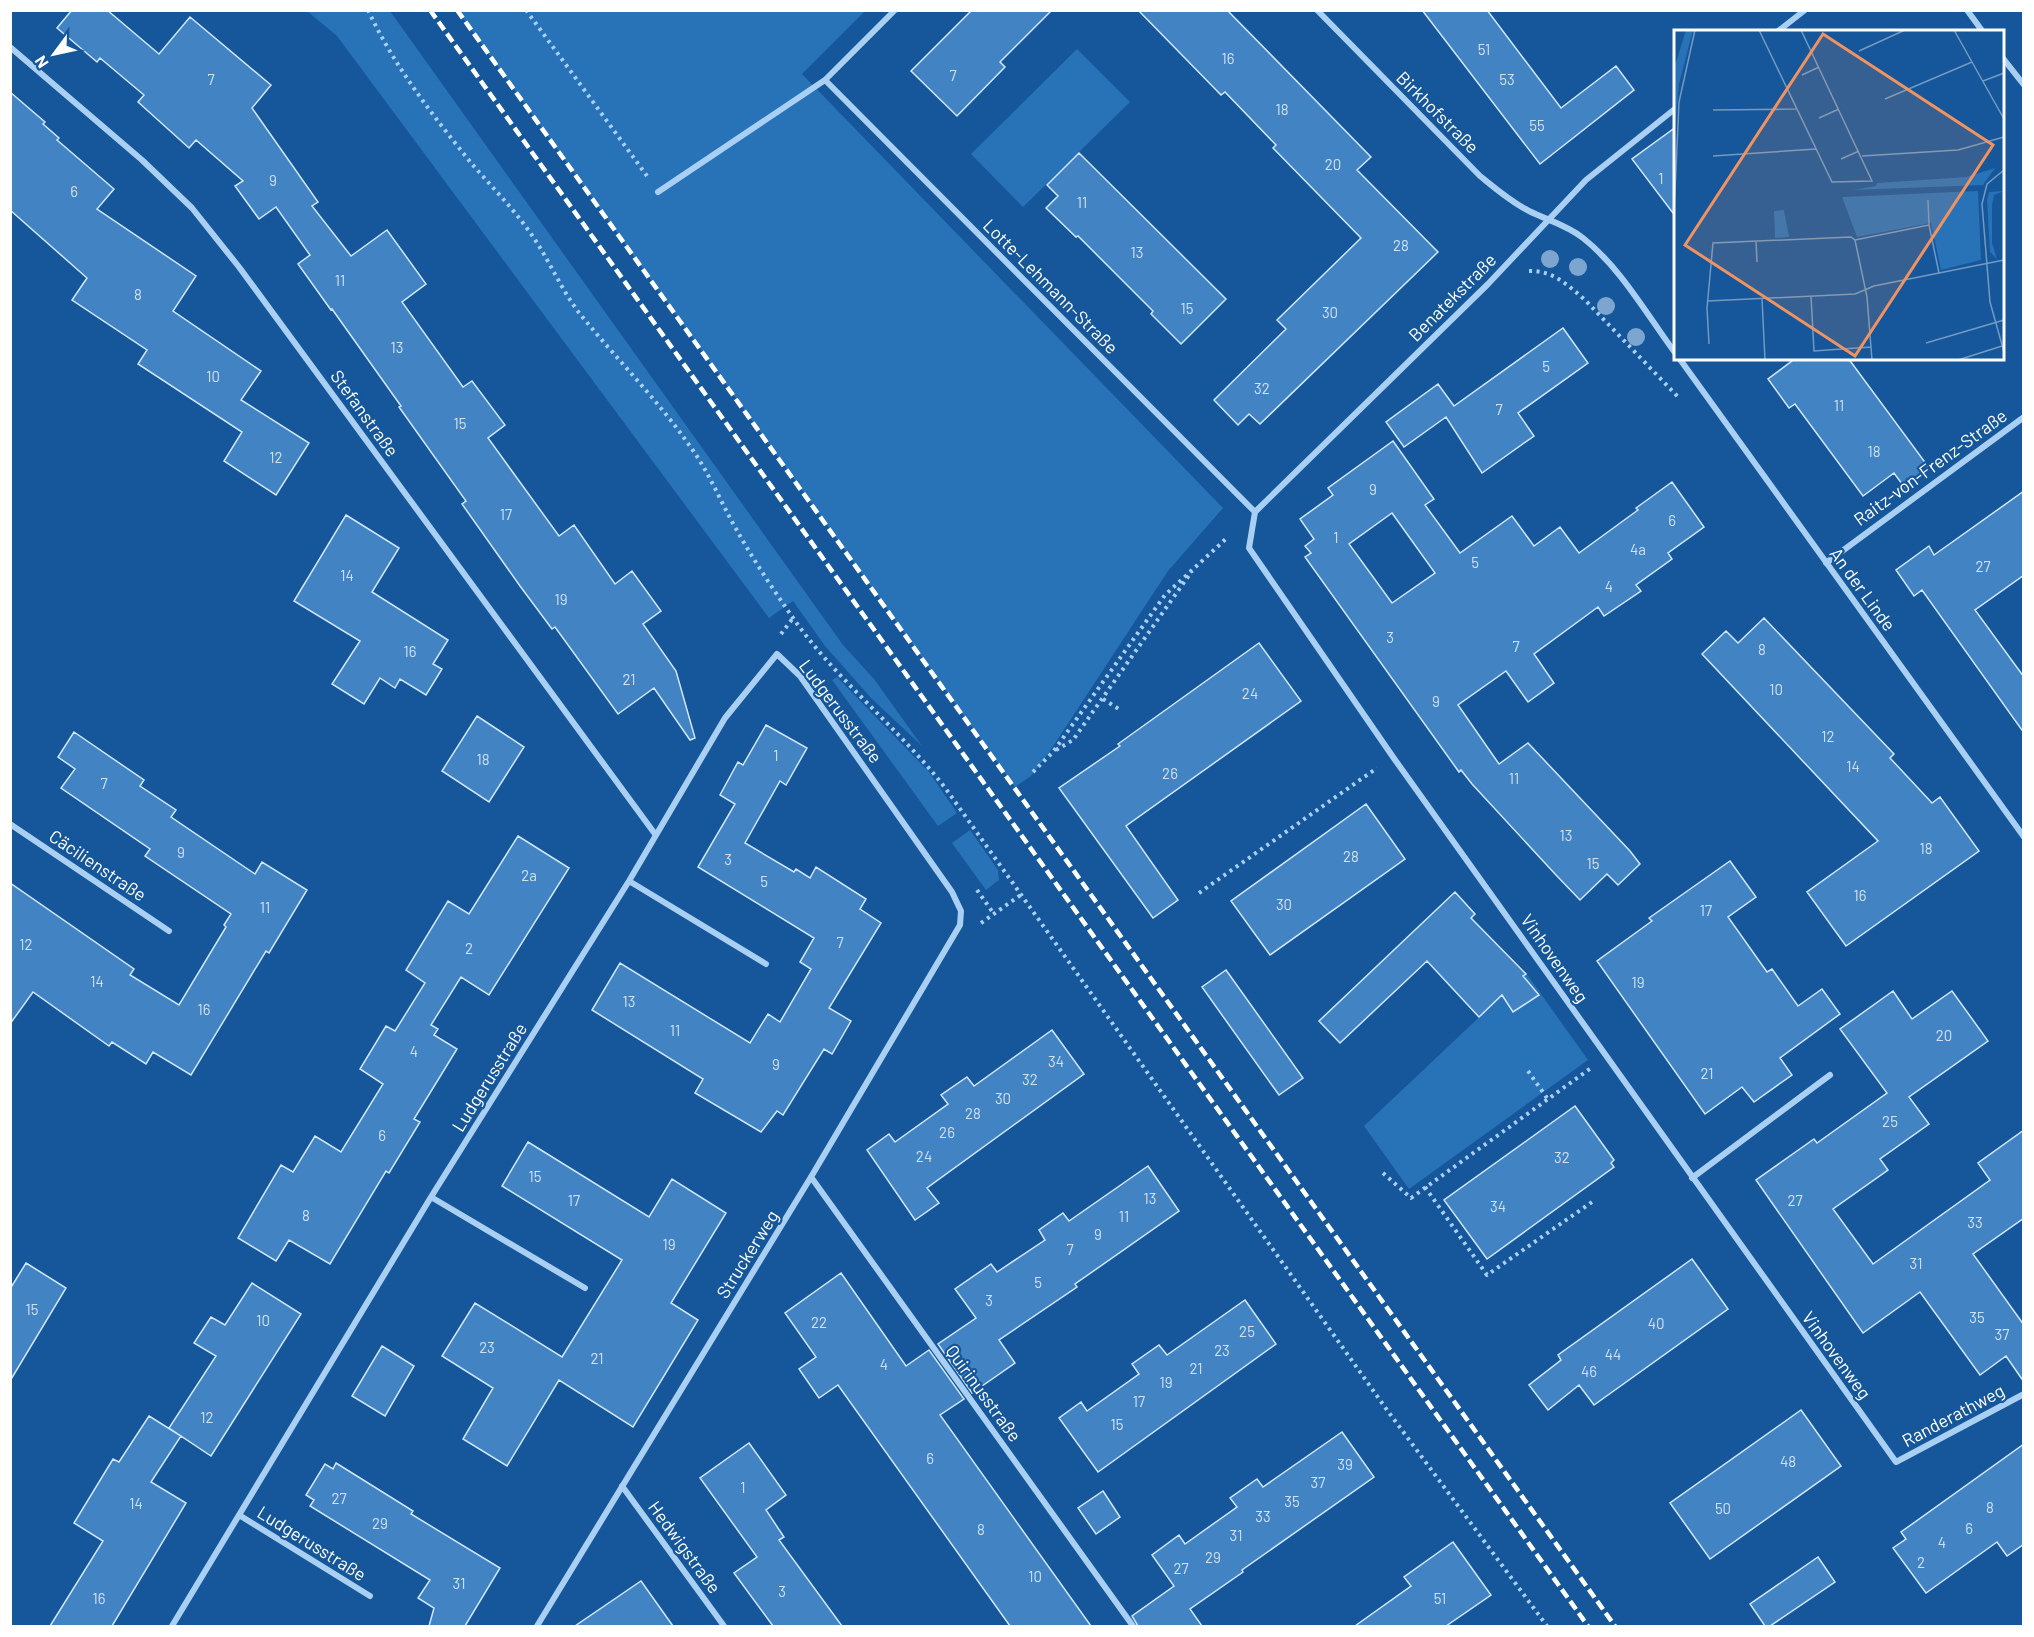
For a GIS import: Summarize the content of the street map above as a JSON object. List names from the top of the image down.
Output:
{
  "streets": {
    "street": [
      "Birkhofstraße",
      "Lotte-Lehmann-Straße",
      "Benatekstraße",
      "Stefanstraße",
      "Raitz-von-Frenz-Straße",
      "An der Linde",
      "Ludgerusstraße",
      "Cäcilienstraße",
      "Vinhovenweg",
      "Struckerweg",
      "Quirinusstraße",
      "Randerathweg",
      "Hedwigstraße"
    ]
  },
  "crossings": [
    ["Birkhofstraße", "Benatekstraße"],
    ["Lotte-Lehmann-Straße", "Benatekstraße"],
    ["Lotte-Lehmann-Straße", "Vinhovenweg"],
    ["Benatekstraße", "Vinhovenweg"],
    ["Stefanstraße", "Ludgerusstraße"],
    ["Raitz-von-Frenz-Straße", "An der Linde"],
    ["Ludgerusstraße", "Struckerweg"],
    ["Vinhovenweg", "Randerathweg"],
    ["Struckerweg", "Quirinusstraße"],
    ["Struckerweg", "Hedwigstraße"]
  ],
  "house_numbers": [
    "51",
    "16",
    "7",
    "7",
    "53",
    "18",
    "55",
    "20",
    "1",
    "9",
    "6",
    "11",
    "28",
    "13",
    "11",
    "8",
    "15",
    "30",
    "13",
    "5",
    "10",
    "32",
    "11",
    "7",
    "15",
    "18",
    "12",
    "9",
    "17",
    "6",
    "1",
    "4a",
    "5",
    "27",
    "14",
    "4",
    "19",
    "3",
    "7",
    "8",
    "16",
    "21",
    "10",
    "24",
    "9",
    "12",
    "1",
    "18",
    "14",
    "26",
    "11",
    "7",
    "13",
    "18",
    "9",
    "28",
    "3",
    "15",
    "2a",
    "5",
    "16",
    "30",
    "11",
    "17",
    "7",
    "12",
    "2",
    "14",
    "19",
    "13",
    "16",
    "11",
    "20",
    "4",
    "34",
    "9",
    "21",
    "32",
    "30",
    "28",
    "25",
    "26",
    "6",
    "24",
    "32",
    "15",
    "13",
    "17",
    "27",
    "34",
    "8",
    "11",
    "33",
    "9",
    "19",
    "7",
    "31",
    "5",
    "3",
    "15",
    "35",
    "10",
    "22",
    "40",
    "25",
    "37",
    "23",
    "23",
    "44",
    "21",
    "4",
    "21",
    "46",
    "19",
    "17",
    "12",
    "15",
    "6",
    "48",
    "39",
    "37",
    "1",
    "27",
    "35",
    "14",
    "8",
    "50",
    "33",
    "29",
    "6",
    "8",
    "31",
    "4",
    "29",
    "2",
    "27",
    "10",
    "31",
    "3",
    "16",
    "51"
  ],
  "north": "bottom left"
}
